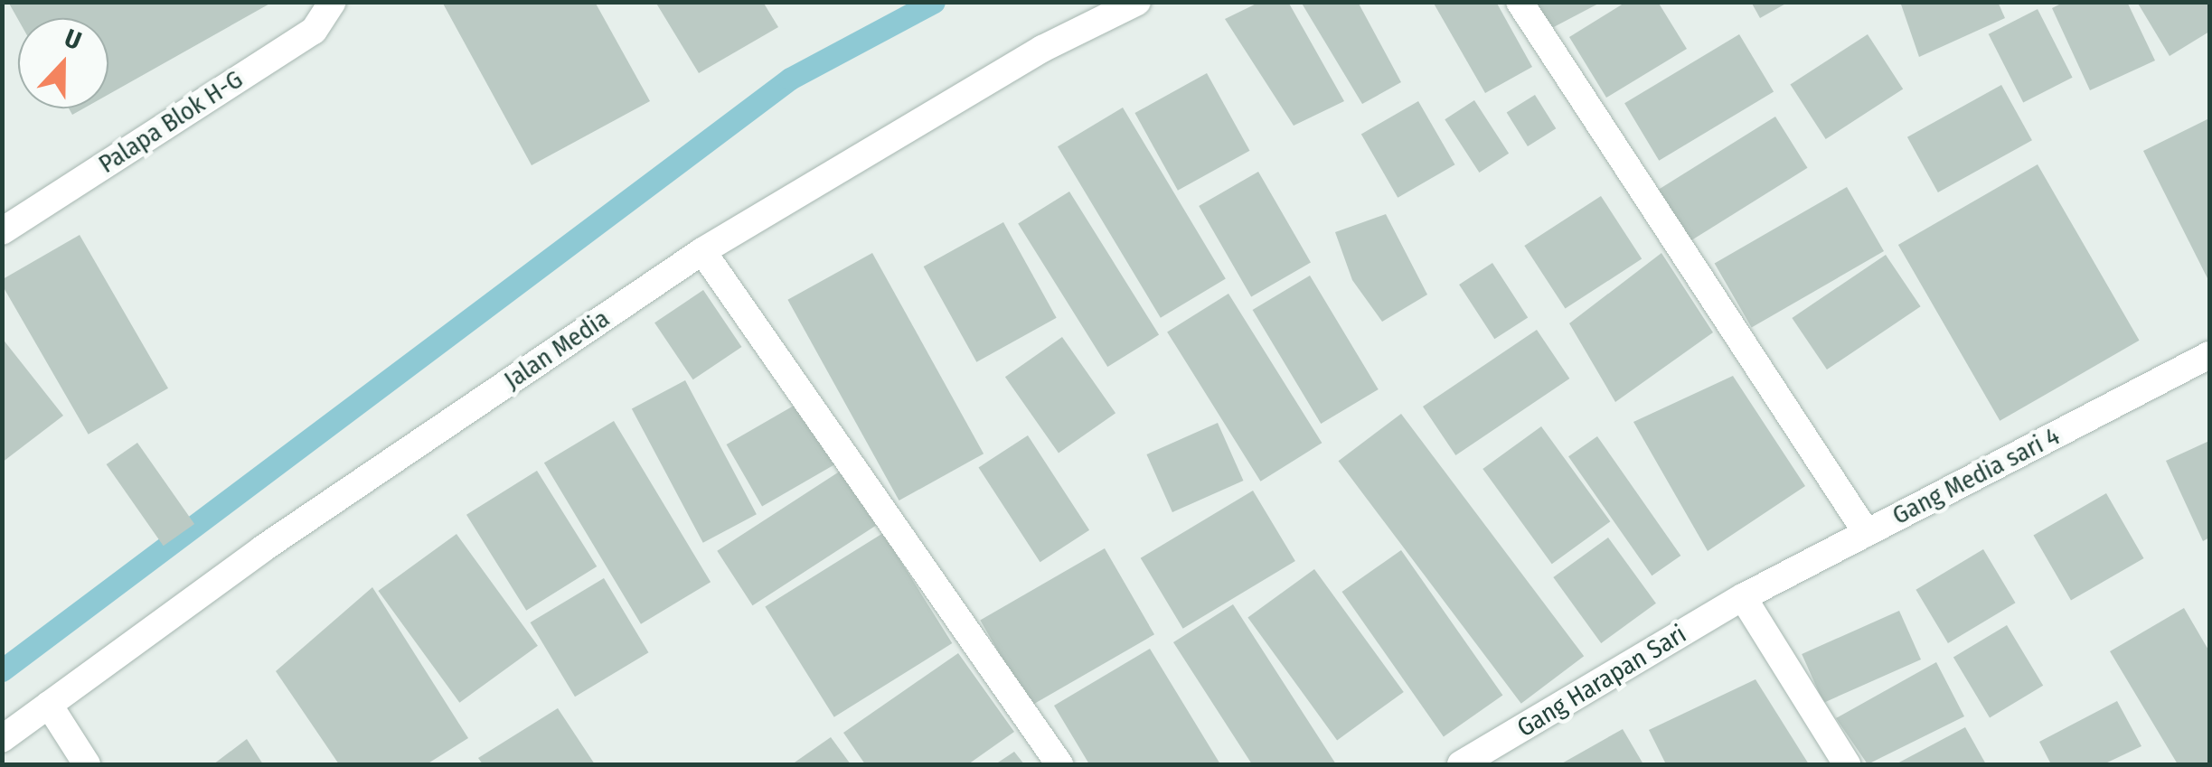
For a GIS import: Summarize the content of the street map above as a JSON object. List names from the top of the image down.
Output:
{
  "streets": {
    "street": [
      "Palapa Blok H-G",
      "Jalan Media",
      "Gang Media sari 4",
      "Gang Harapan Sari"
    ]
  },
  "crossings": [
    ["Gang Media sari 4", "Gang Harapan Sari"]
  ],
  "north": "top"
}
